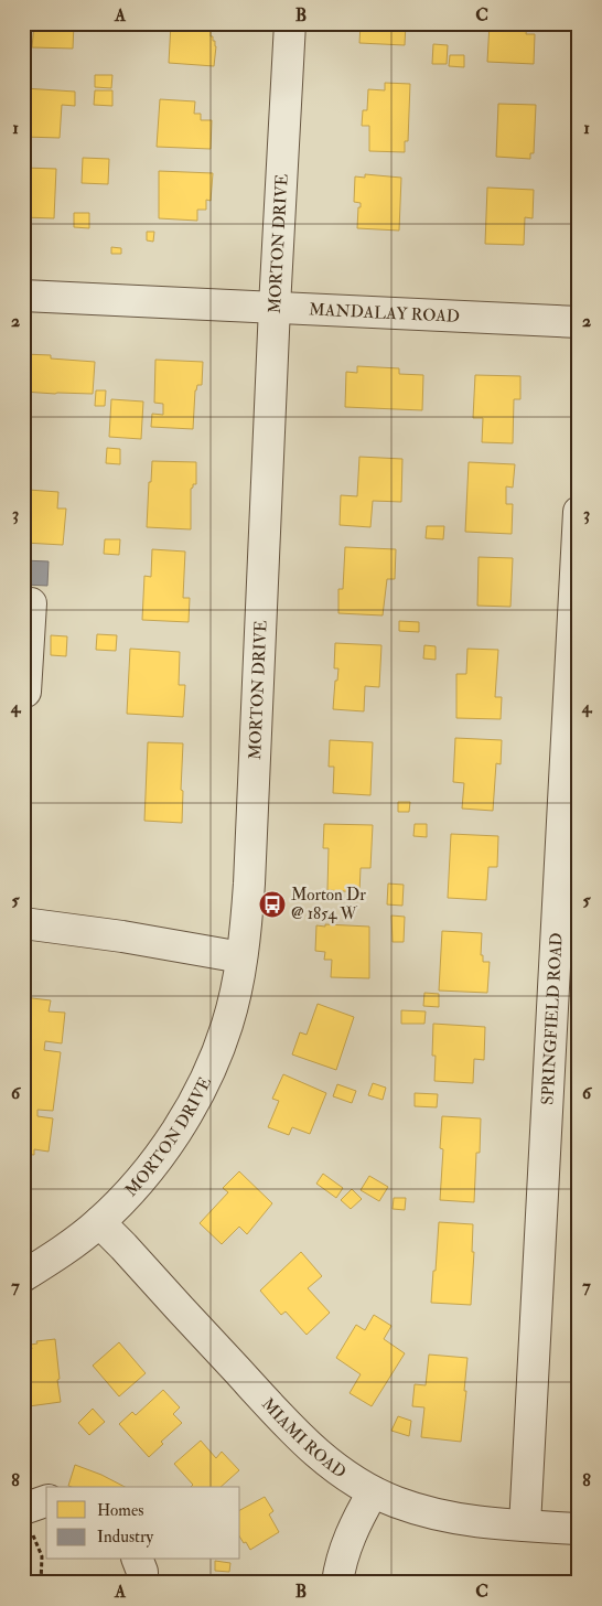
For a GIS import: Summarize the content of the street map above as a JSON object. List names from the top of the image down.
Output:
{
  "streets": {
    "street": [
      "MORTON DRIVE",
      "MANDALAY ROAD",
      "SPRINGFIELD ROAD",
      "MIAMI ROAD"
    ]
  },
  "crossings": [
    ["MORTON DRIVE", "MANDALAY ROAD"],
    ["MORTON DRIVE", "MIAMI ROAD"],
    ["SPRINGFIELD ROAD", "MIAMI ROAD"]
  ],
  "places": {
    "bus stop": ["Morton Dr @ 1854 W"]
  },
  "legend": ["Homes", "Industry"],
  "grid": {
    "columns": ["A", "B", "C"],
    "rows": [
      "1",
      "2",
      "3",
      "4",
      "5",
      "6",
      "7",
      "8"
    ]
  }
}
